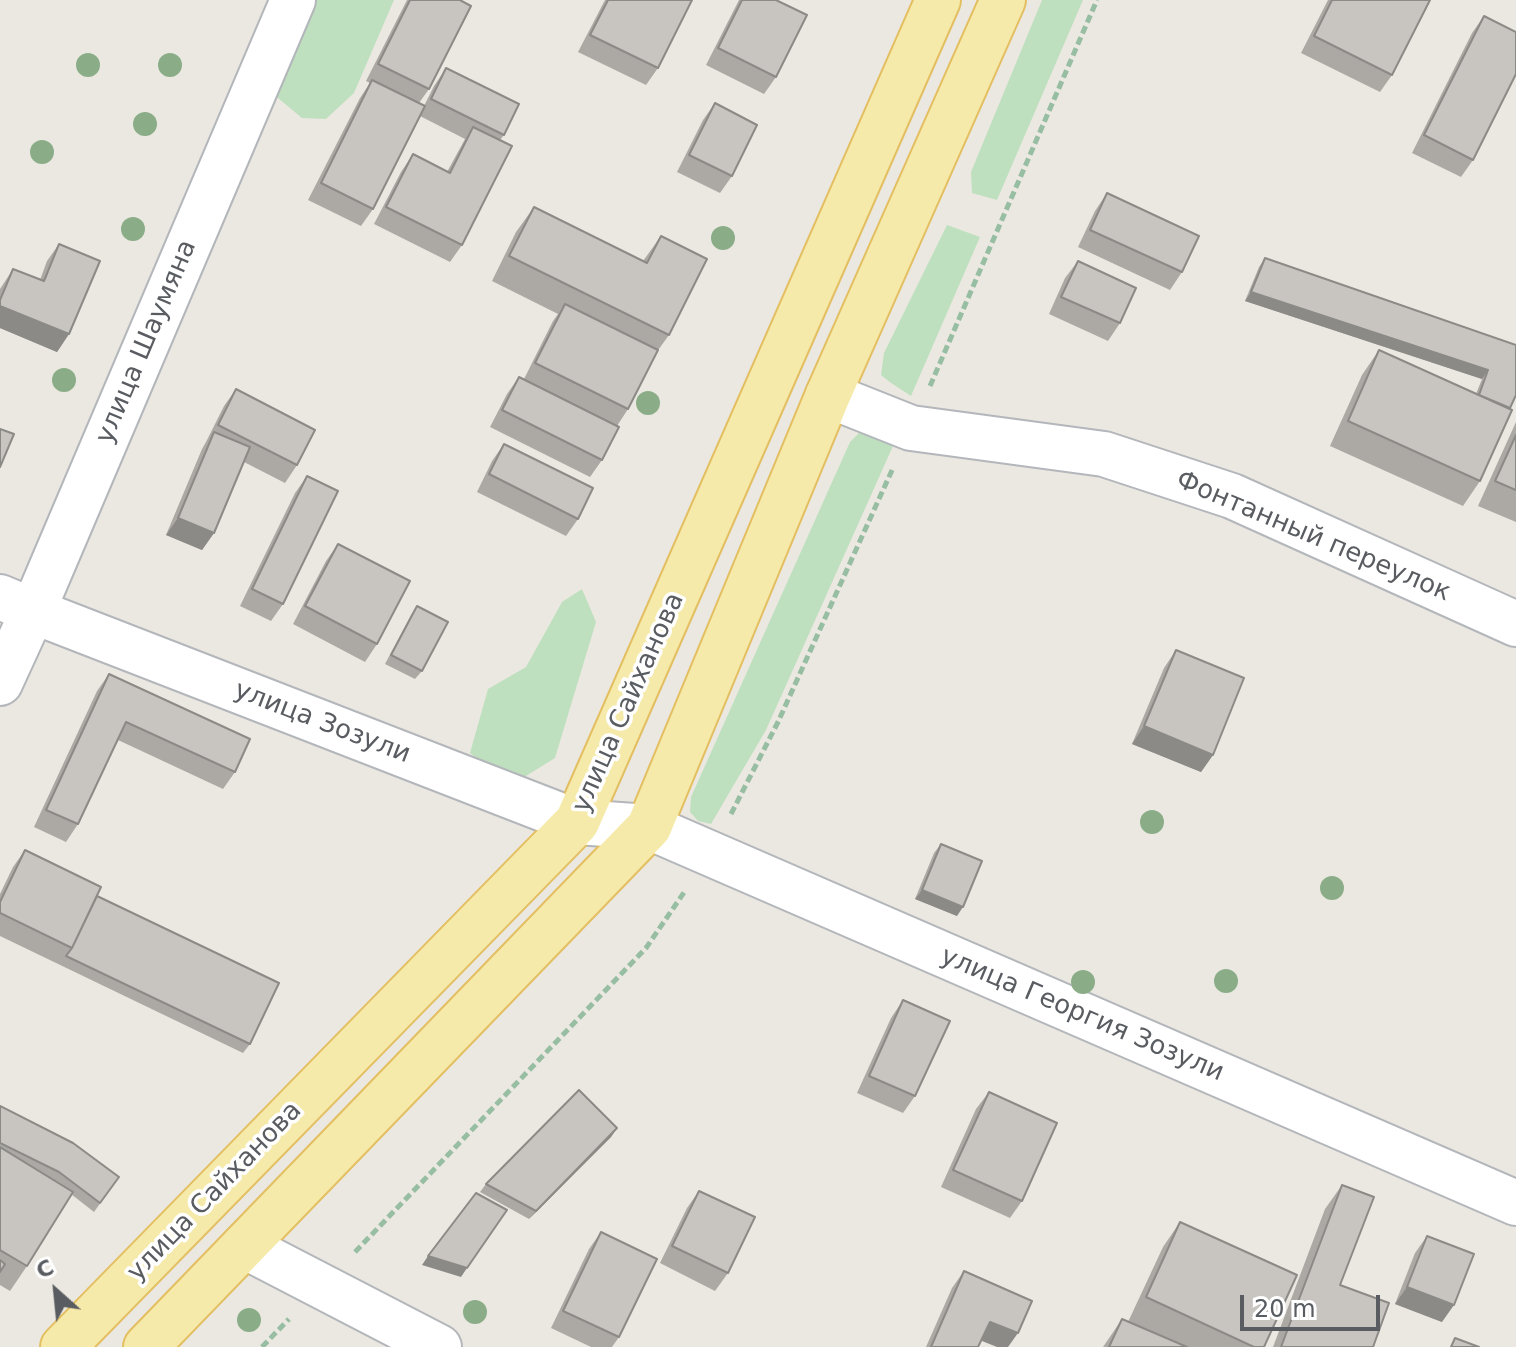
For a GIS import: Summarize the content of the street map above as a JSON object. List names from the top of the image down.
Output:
{
  "streets": {
    "main road": ["улица Сайханова"],
    "street": [
      "улица Шаумяна",
      "Фонтанный переулок",
      "улица Зозули",
      "улица Георгия Зозули"
    ]
  },
  "crossings": [
    ["улица Шаумяна", "улица Зозули"],
    ["улица Сайханова", "улица Зозули"],
    ["улица Зозули", "улица Георгия Зозули"]
  ],
  "scale_bar": "20 m",
  "north": "top left"
}
